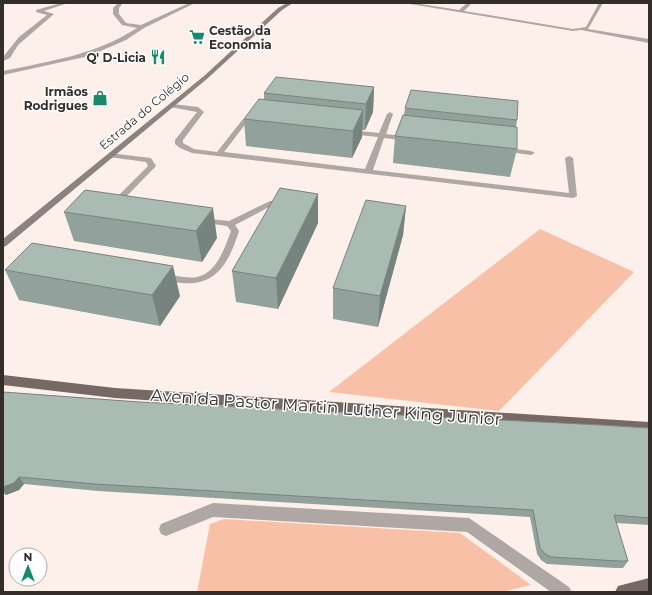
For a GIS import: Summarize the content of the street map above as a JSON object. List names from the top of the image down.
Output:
{
  "streets": {
    "main road": ["Estrada do Colégio", "Avenida Pastor Martin Luther King Junior"]
  },
  "places": {
    "supermarket": ["Cestão da Economia"],
    "restaurant": ["Q' D-Licia"],
    "shop": ["Irmãos Rodrigues"]
  },
  "north": "top"
}
